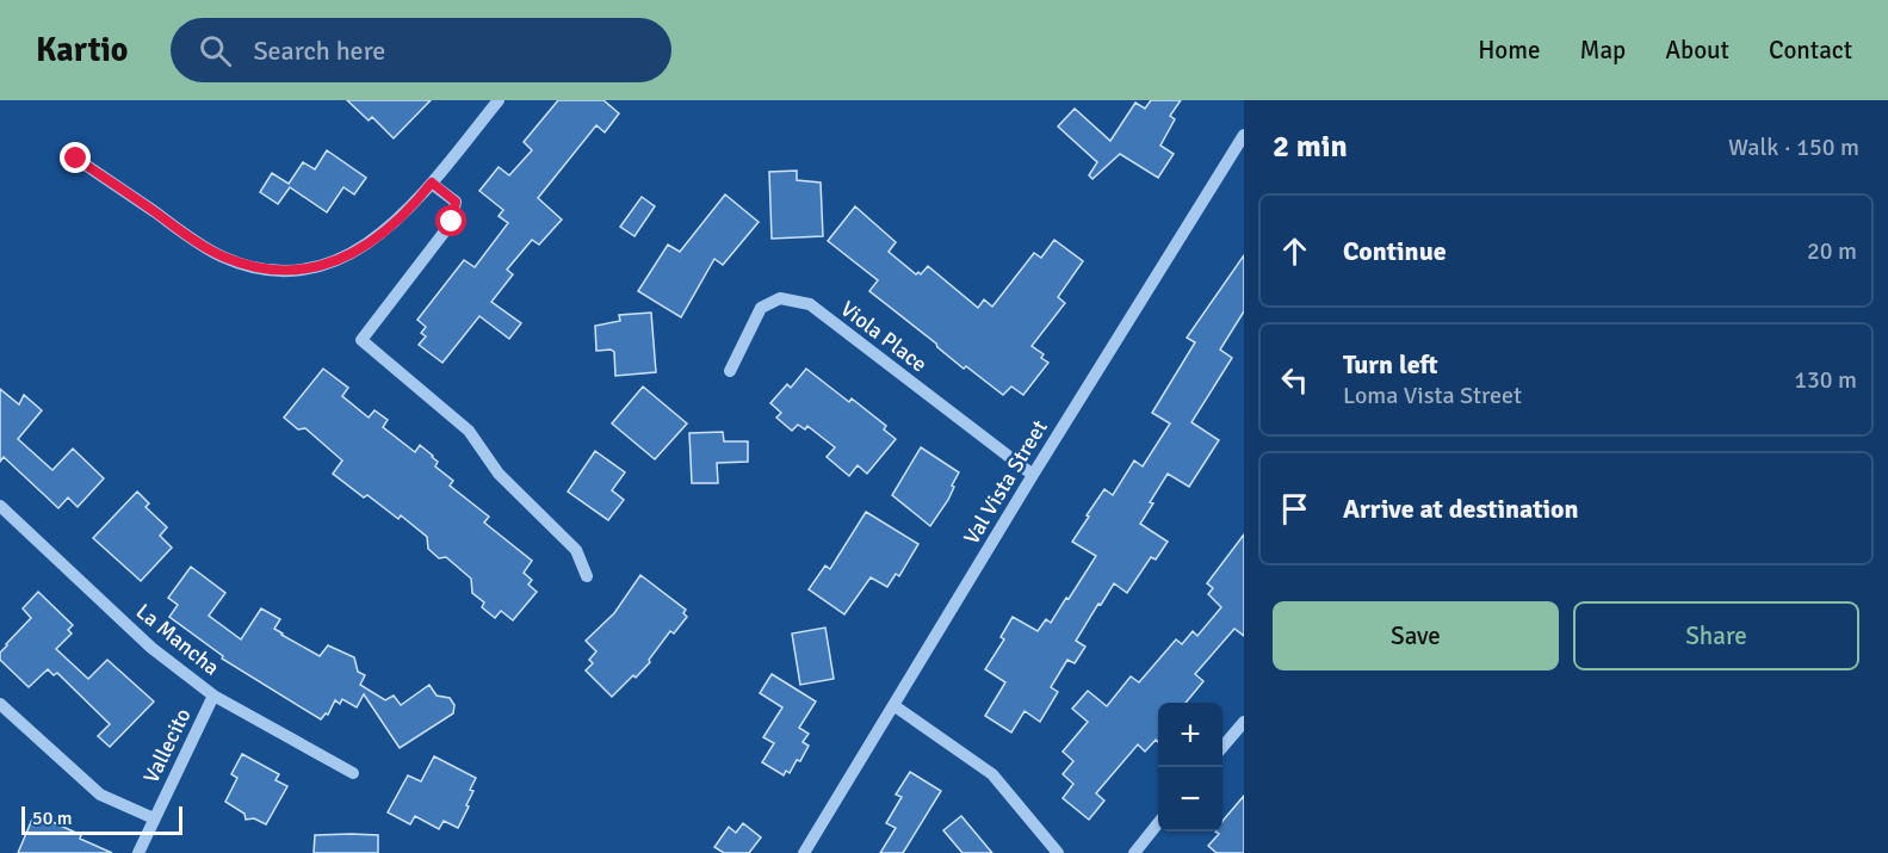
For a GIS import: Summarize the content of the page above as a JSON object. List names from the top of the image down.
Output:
{
  "streets": {
    "street": [
      "Viola Place",
      "Val Vista Street",
      "La Mancha",
      "Vallecito"
    ]
  },
  "crossings": [
    ["Viola Place", "Val Vista Street"],
    ["La Mancha", "Vallecito"]
  ],
  "scale_bar": "50 m",
  "page": {
    "header": "Kartio",
    "search": "Search here",
    "nav": [
      "Home",
      "Map",
      "About",
      "Contact"
    ],
    "heading": ["2 min", "Walk · 150 m"],
    "list": [
      ["Continue", "20 m"],
      ["Turn left", "Loma Vista Street", "130 m"],
      "Arrive at destination"
    ],
    "buttons": ["Save", "Share"],
    "map_buttons": ["+", "−"],
    "scale": "50 m"
  }
}
